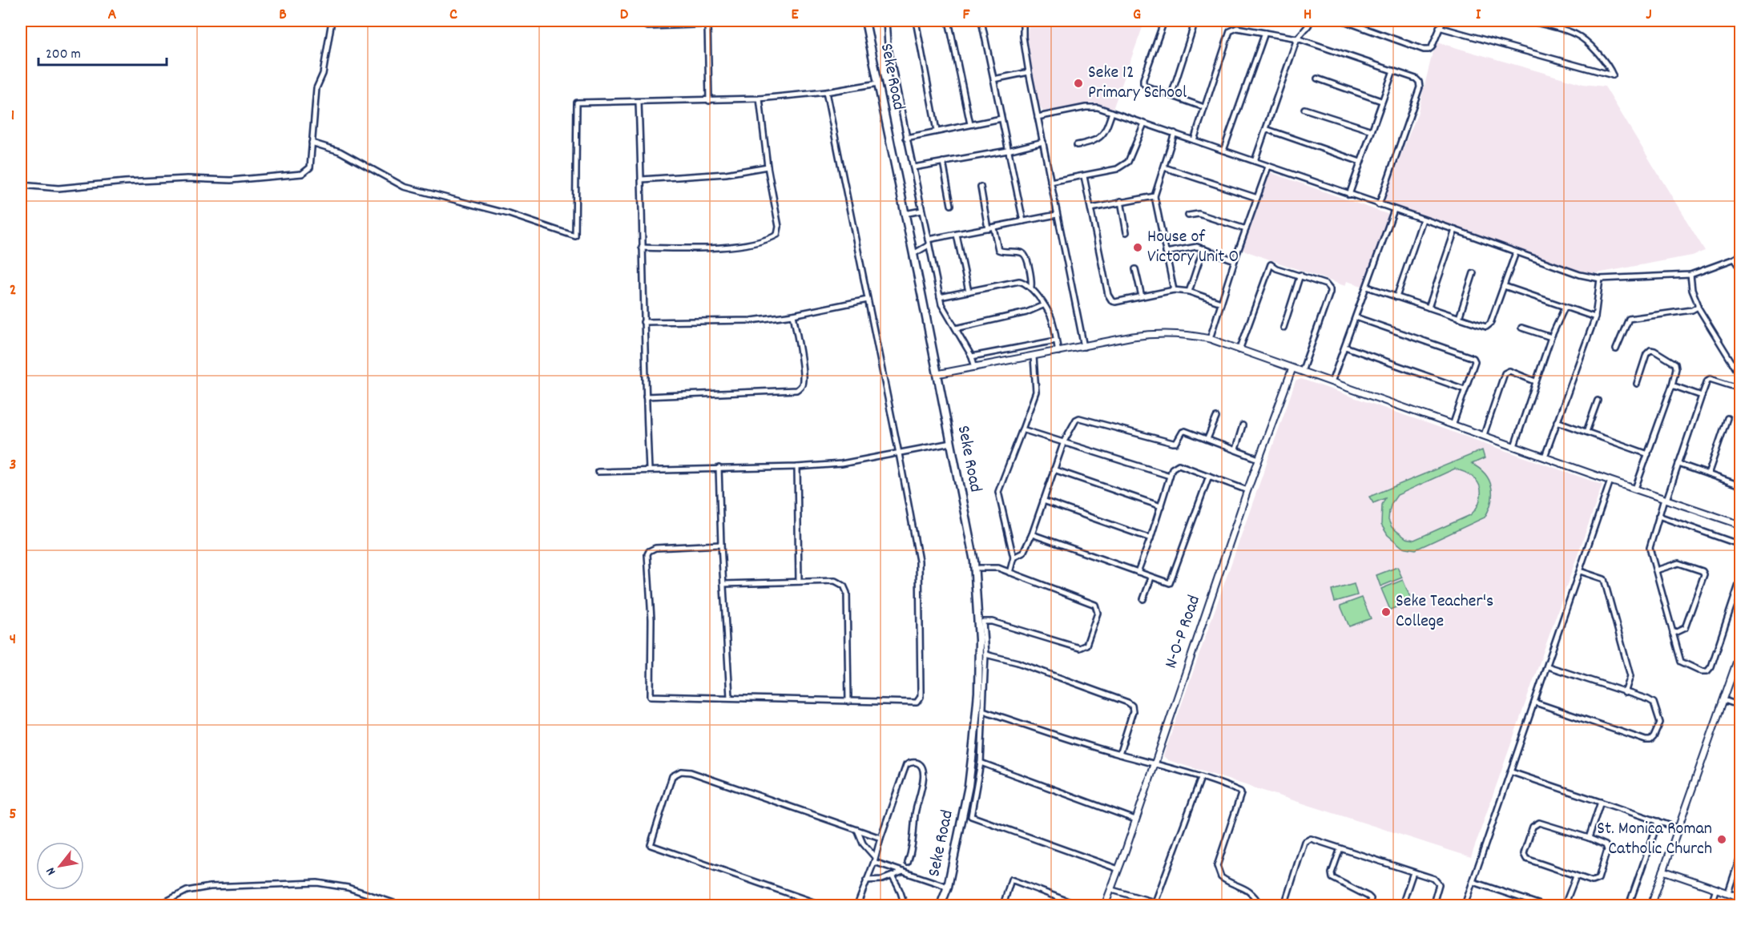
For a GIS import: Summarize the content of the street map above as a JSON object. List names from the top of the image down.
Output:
{
  "streets": {
    "main road": ["Seke Road"],
    "street": ["N-O-P Road"]
  },
  "places": [
    "Seke 12 Primary School",
    "House of Victory Unit O",
    "Seke Teacher's College",
    "St. Monica Roman Catholic Church"
  ],
  "scale_bar": "200 m",
  "north": "bottom left",
  "grid": {
    "columns": [
      "A",
      "B",
      "C",
      "D",
      "E",
      "F",
      "G",
      "H",
      "I",
      "J"
    ],
    "rows": [
      "1",
      "2",
      "3",
      "4",
      "5"
    ]
  }
}
